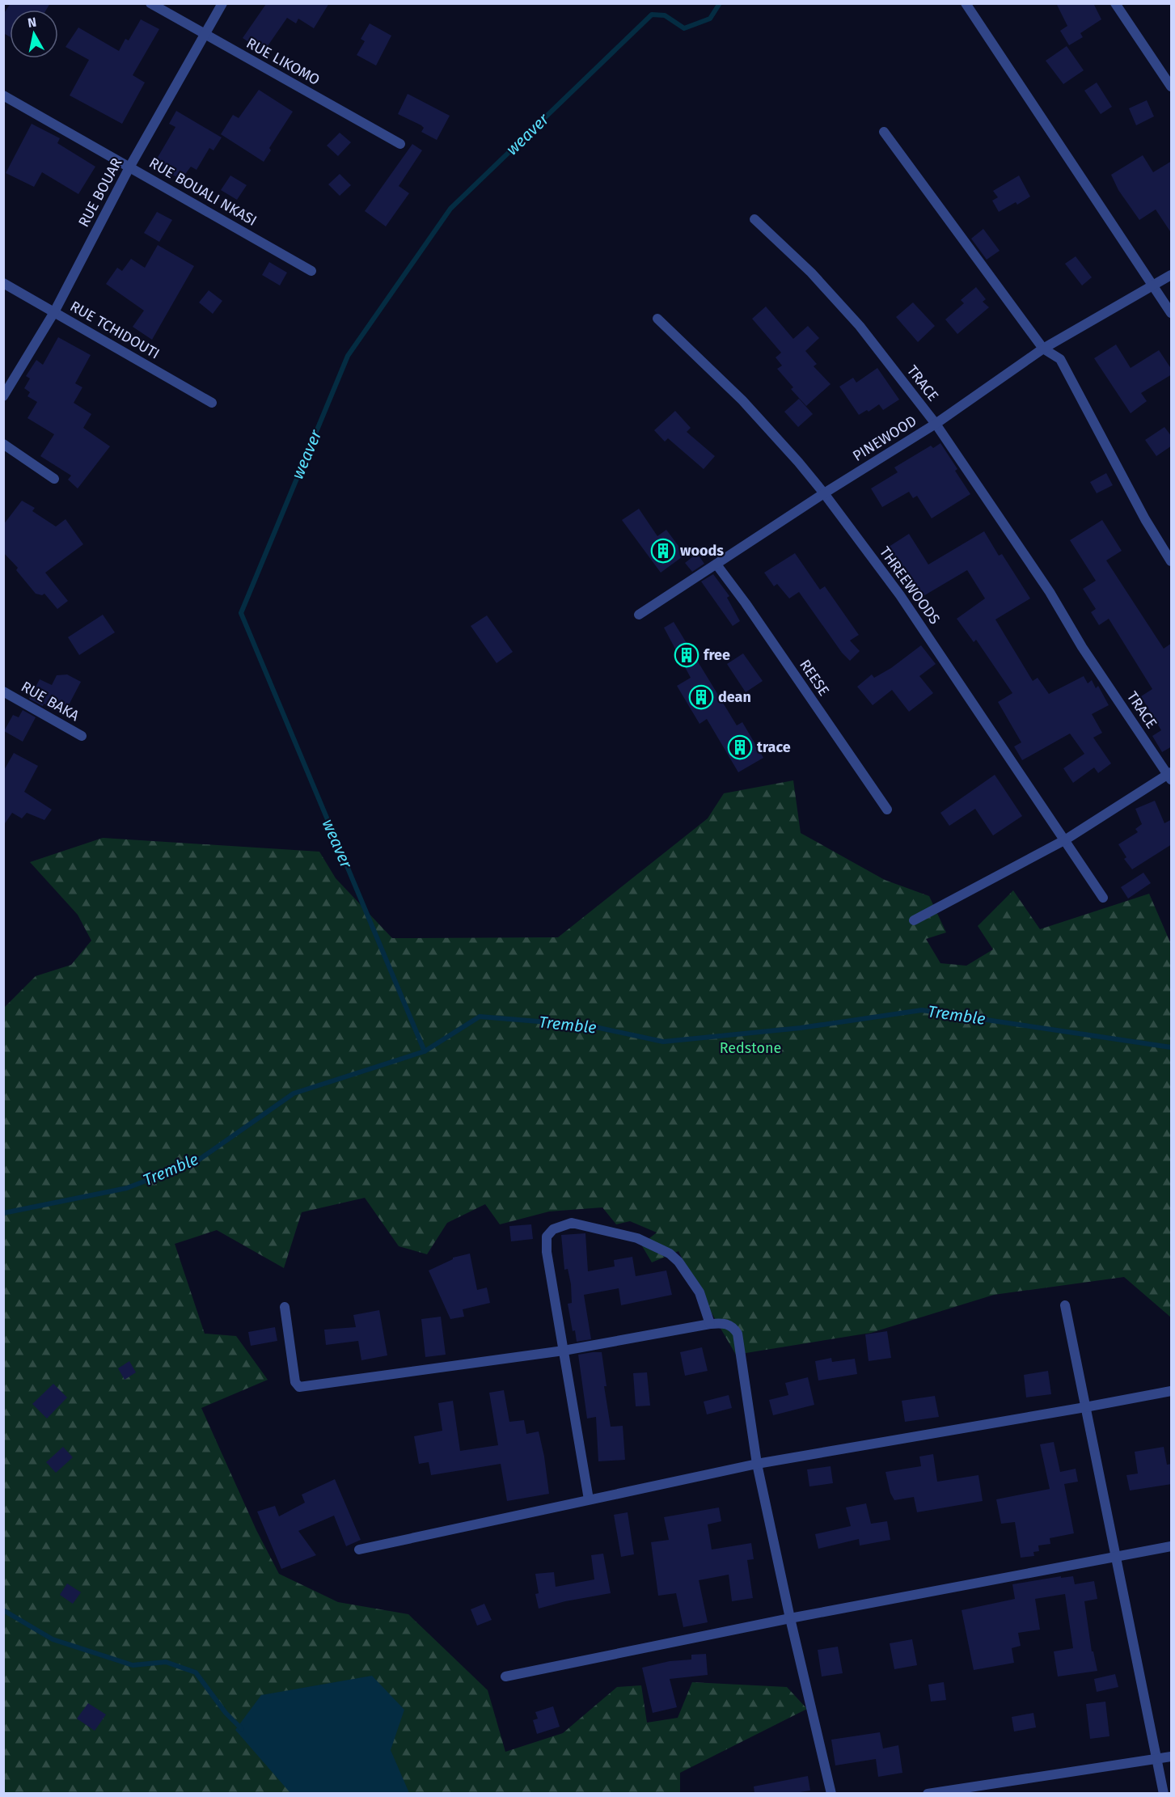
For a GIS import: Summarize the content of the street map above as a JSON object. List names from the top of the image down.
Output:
{
  "streets": {
    "street": [
      "RUE LIKOMO",
      "RUE BOUALI NKASI",
      "RUE BOUAR",
      "RUE TCHIDOUTI",
      "TRACE",
      "PINEWOOD",
      "THREEWOODS",
      "REESE",
      "RUE BAKA"
    ]
  },
  "crossings": [
    ["RUE LIKOMO", "RUE BOUAR"],
    ["RUE BOUALI NKASI", "RUE BOUAR"],
    ["RUE BOUAR", "RUE TCHIDOUTI"],
    ["TRACE", "PINEWOOD"],
    ["PINEWOOD", "THREEWOODS"],
    ["PINEWOOD", "REESE"]
  ],
  "water": ["weaver", "Tremble"],
  "parks": ["Redstone"],
  "places": {
    "building": [
      "woods",
      "free",
      "dean",
      "trace"
    ]
  },
  "north": "top"
}
